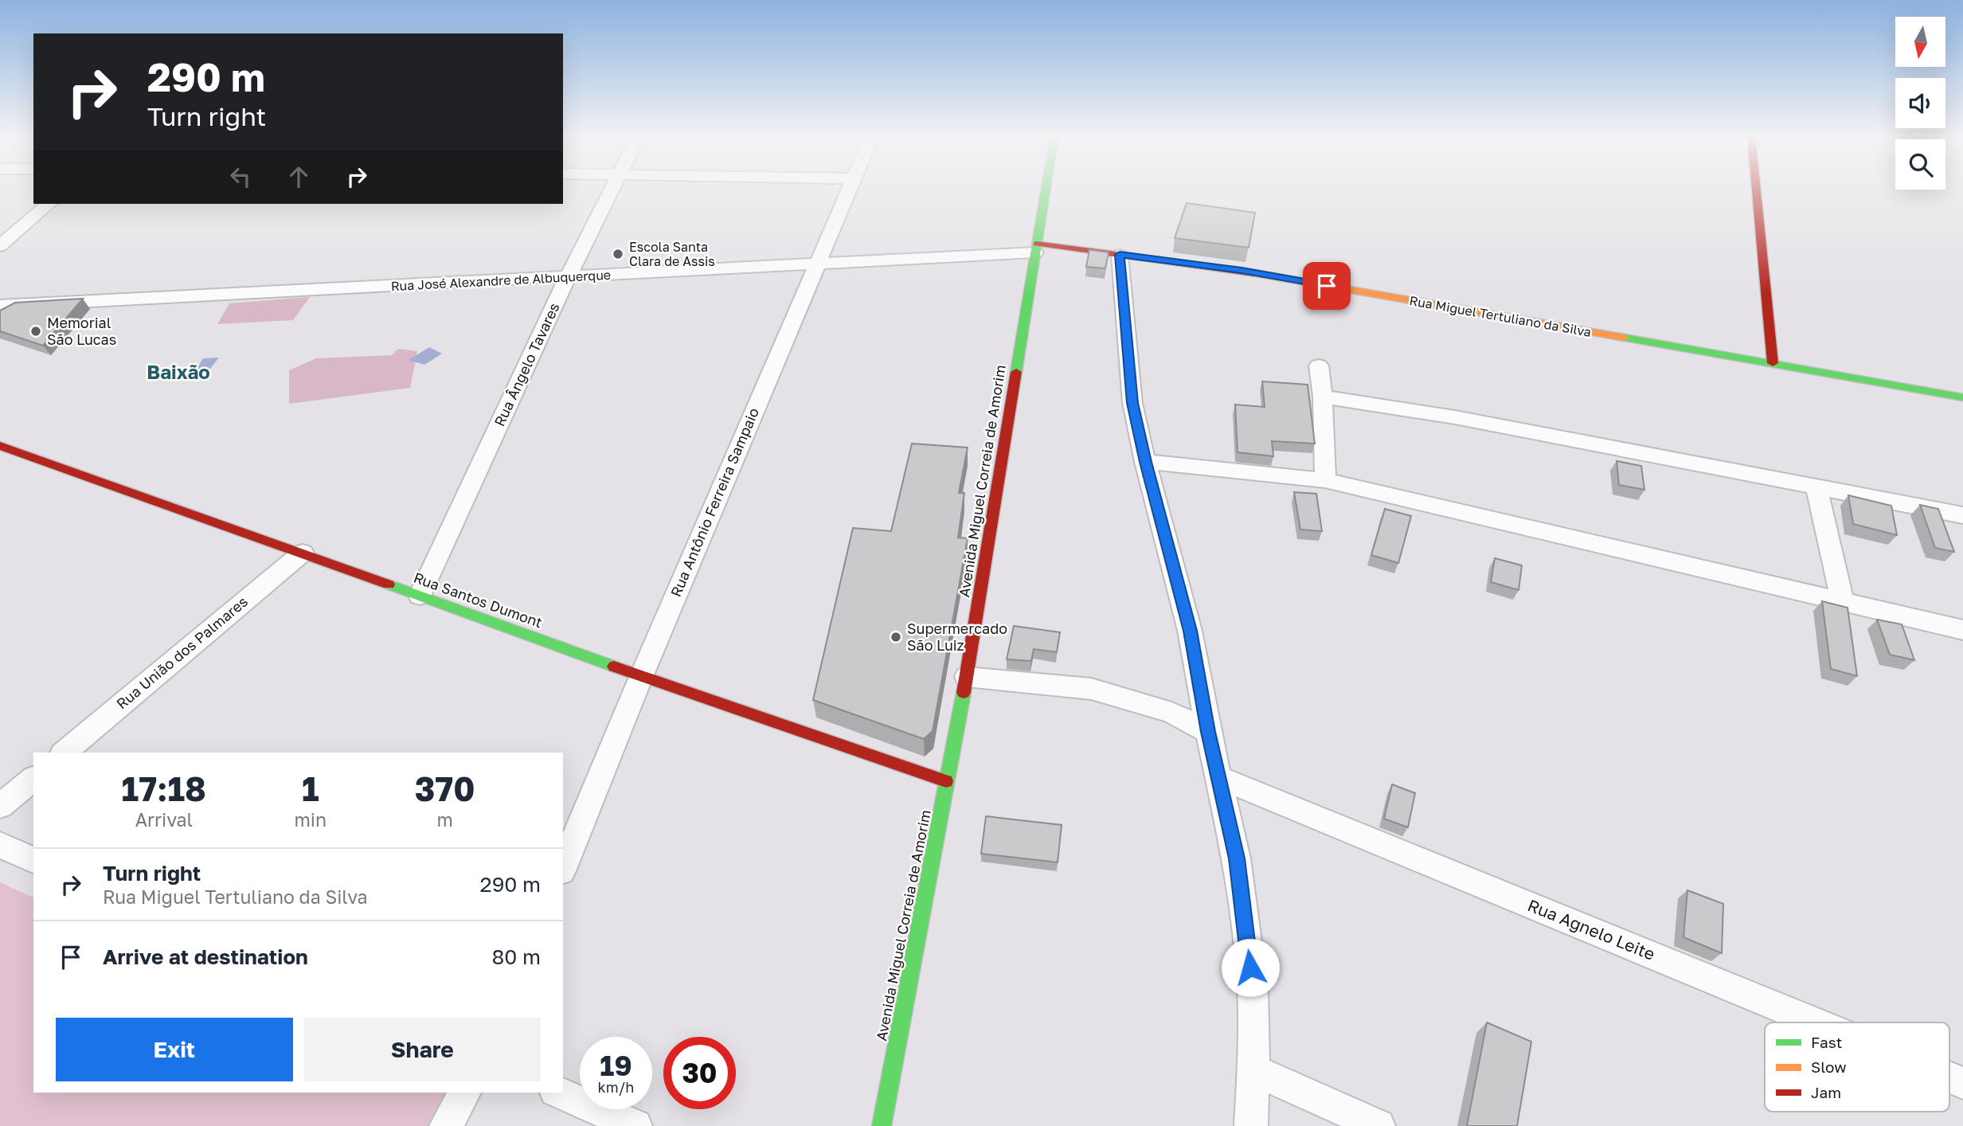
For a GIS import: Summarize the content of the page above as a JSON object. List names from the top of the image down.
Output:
{
  "streets": {
    "street": [
      "Rua José Alexandre de Albuquerque",
      "Rua Miguel Tertuliano da Silva",
      "Rua Ângelo Tavares",
      "Avenida Miguel Correia de Amorim",
      "Rua Antônio Ferreira Sampaio",
      "Rua Santos Dumont",
      "Rua União dos Palmares",
      "Rua Agnelo Leite"
    ]
  },
  "crossings": [
    ["Rua José Alexandre de Albuquerque", "Rua Miguel Tertuliano da Silva"],
    ["Rua José Alexandre de Albuquerque", "Rua Ângelo Tavares"],
    ["Rua José Alexandre de Albuquerque", "Avenida Miguel Correia de Amorim"],
    ["Rua José Alexandre de Albuquerque", "Rua Antônio Ferreira Sampaio"],
    ["Rua Miguel Tertuliano da Silva", "Avenida Miguel Correia de Amorim"],
    ["Rua Ângelo Tavares", "Rua Santos Dumont"],
    ["Avenida Miguel Correia de Amorim", "Rua Santos Dumont"],
    ["Rua Antônio Ferreira Sampaio", "Rua Santos Dumont"],
    ["Rua Santos Dumont", "Rua União dos Palmares"]
  ],
  "districts": ["Baixão"],
  "places": ["Escola Santa Clara de Assis", "Memorial São Lucas", "Supermercado São Luiz"],
  "legend": ["Fast", "Slow", "Jam"],
  "north": "bottom",
  "page": {
    "turn": ["290 m", "Turn right"],
    "eta": [
      "17:18",
      "Arrival",
      "1",
      "min",
      "370",
      "m"
    ],
    "list": [
      {
        "name": "Turn right",
        "note": "Rua Miguel Tertuliano da Silva",
        "value": "290 m"
      },
      {
        "name": "Arrive at destination",
        "value": "80 m"
      }
    ],
    "buttons": ["Exit", "Share"],
    "speed": "19 km/h",
    "limit": "30"
  }
}
